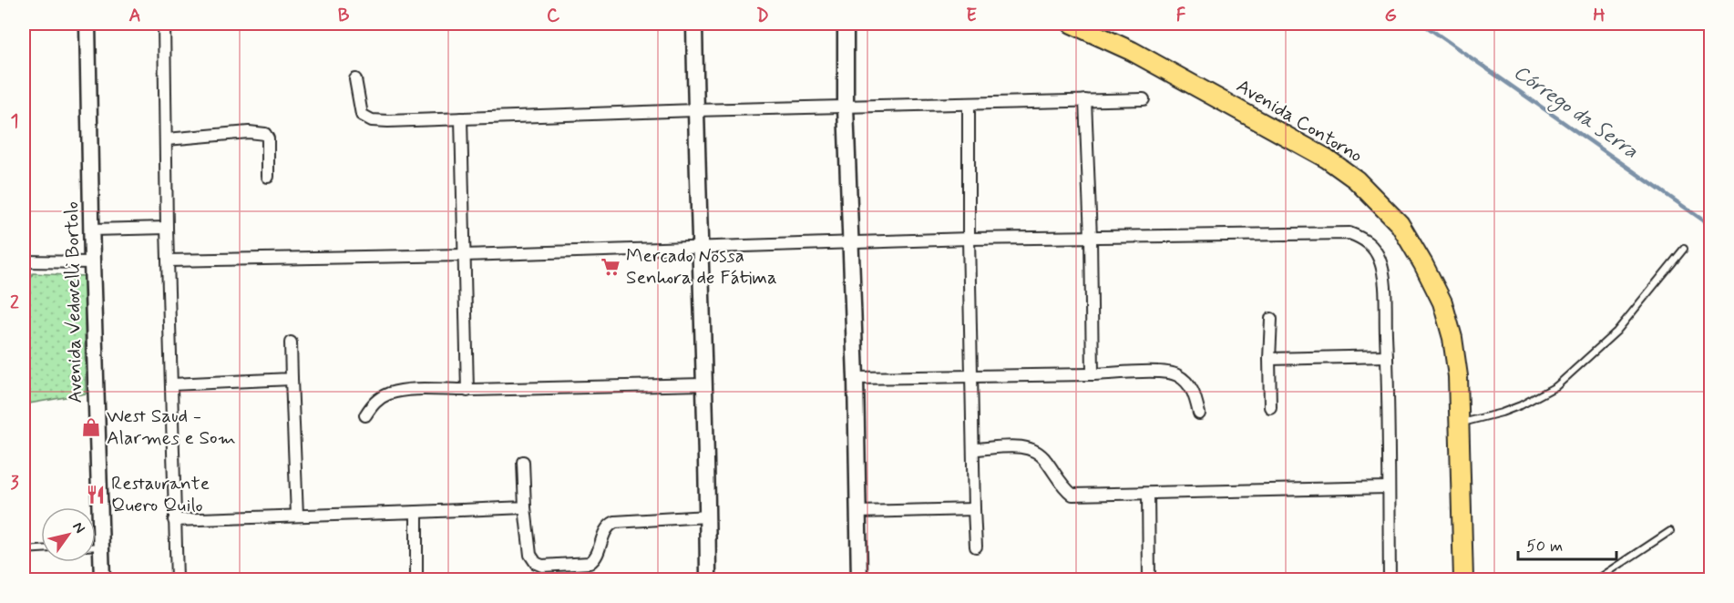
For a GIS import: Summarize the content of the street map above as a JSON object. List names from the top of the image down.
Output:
{
  "streets": {
    "main road": ["Avenida Contorno"],
    "street": ["Avenida Vedovelli Bortolo"]
  },
  "water": ["Córrego da Serra"],
  "places": {
    "supermarket": ["Mercado Nossa Senhora de Fátima"],
    "shop": ["West Saud - Alarmes e Som"],
    "restaurant": ["Restaurante Quero Quilo"]
  },
  "scale_bar": "50 m",
  "north": "top right",
  "grid": {
    "columns": [
      "A",
      "B",
      "C",
      "D",
      "E",
      "F",
      "G",
      "H"
    ],
    "rows": ["1", "2", "3"]
  }
}
